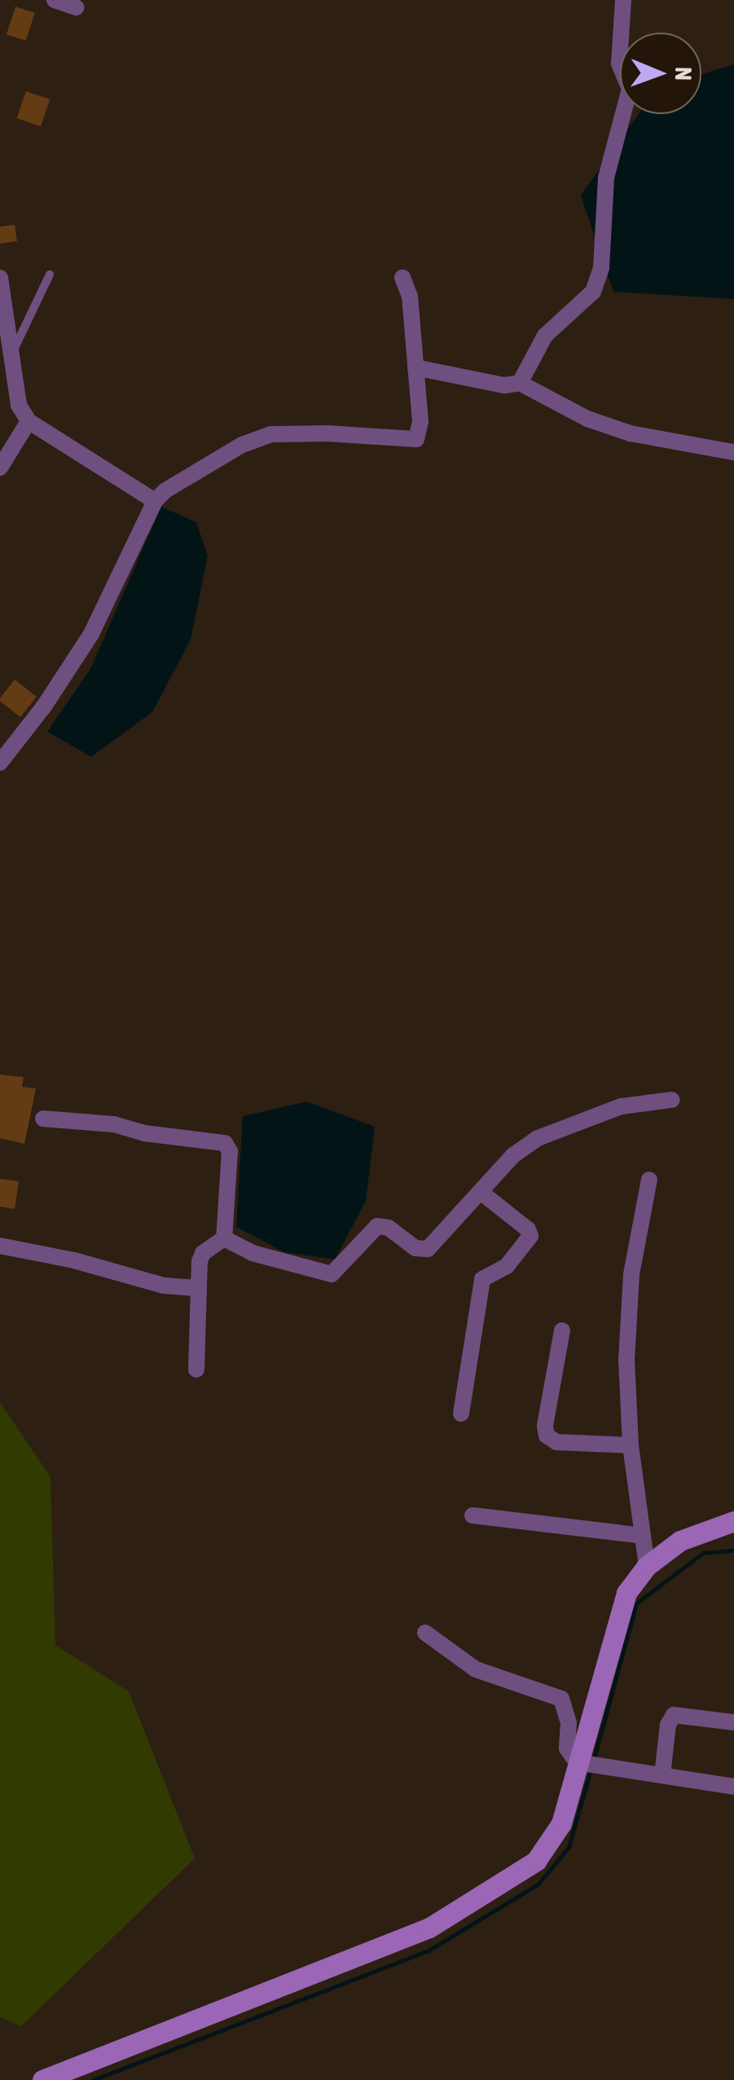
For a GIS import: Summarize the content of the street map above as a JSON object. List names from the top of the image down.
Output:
{
  "north": "right"
}
